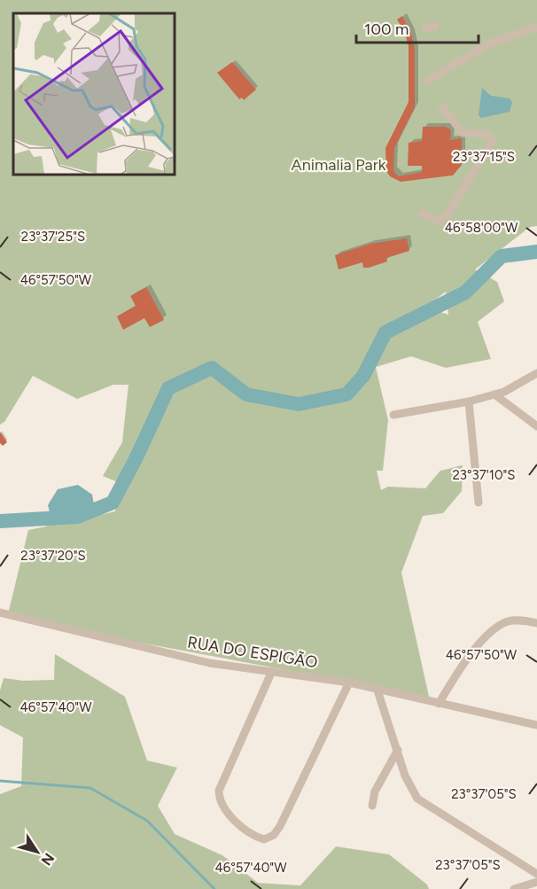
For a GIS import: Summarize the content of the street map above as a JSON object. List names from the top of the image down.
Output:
{
  "streets": {
    "street": ["RUA DO ESPIGÃO"]
  },
  "parks": ["Animalia Park"],
  "scale_bar": "100 m",
  "north": "bottom right",
  "coordinates": [
    "23°37'15\"S",
    "46°58'00\"W",
    "23°37'25\"S",
    "46°57'50\"W",
    "23°37'10\"S",
    "23°37'20\"S",
    "46°57'40\"W",
    "23°37'05\"S"
  ]
}
